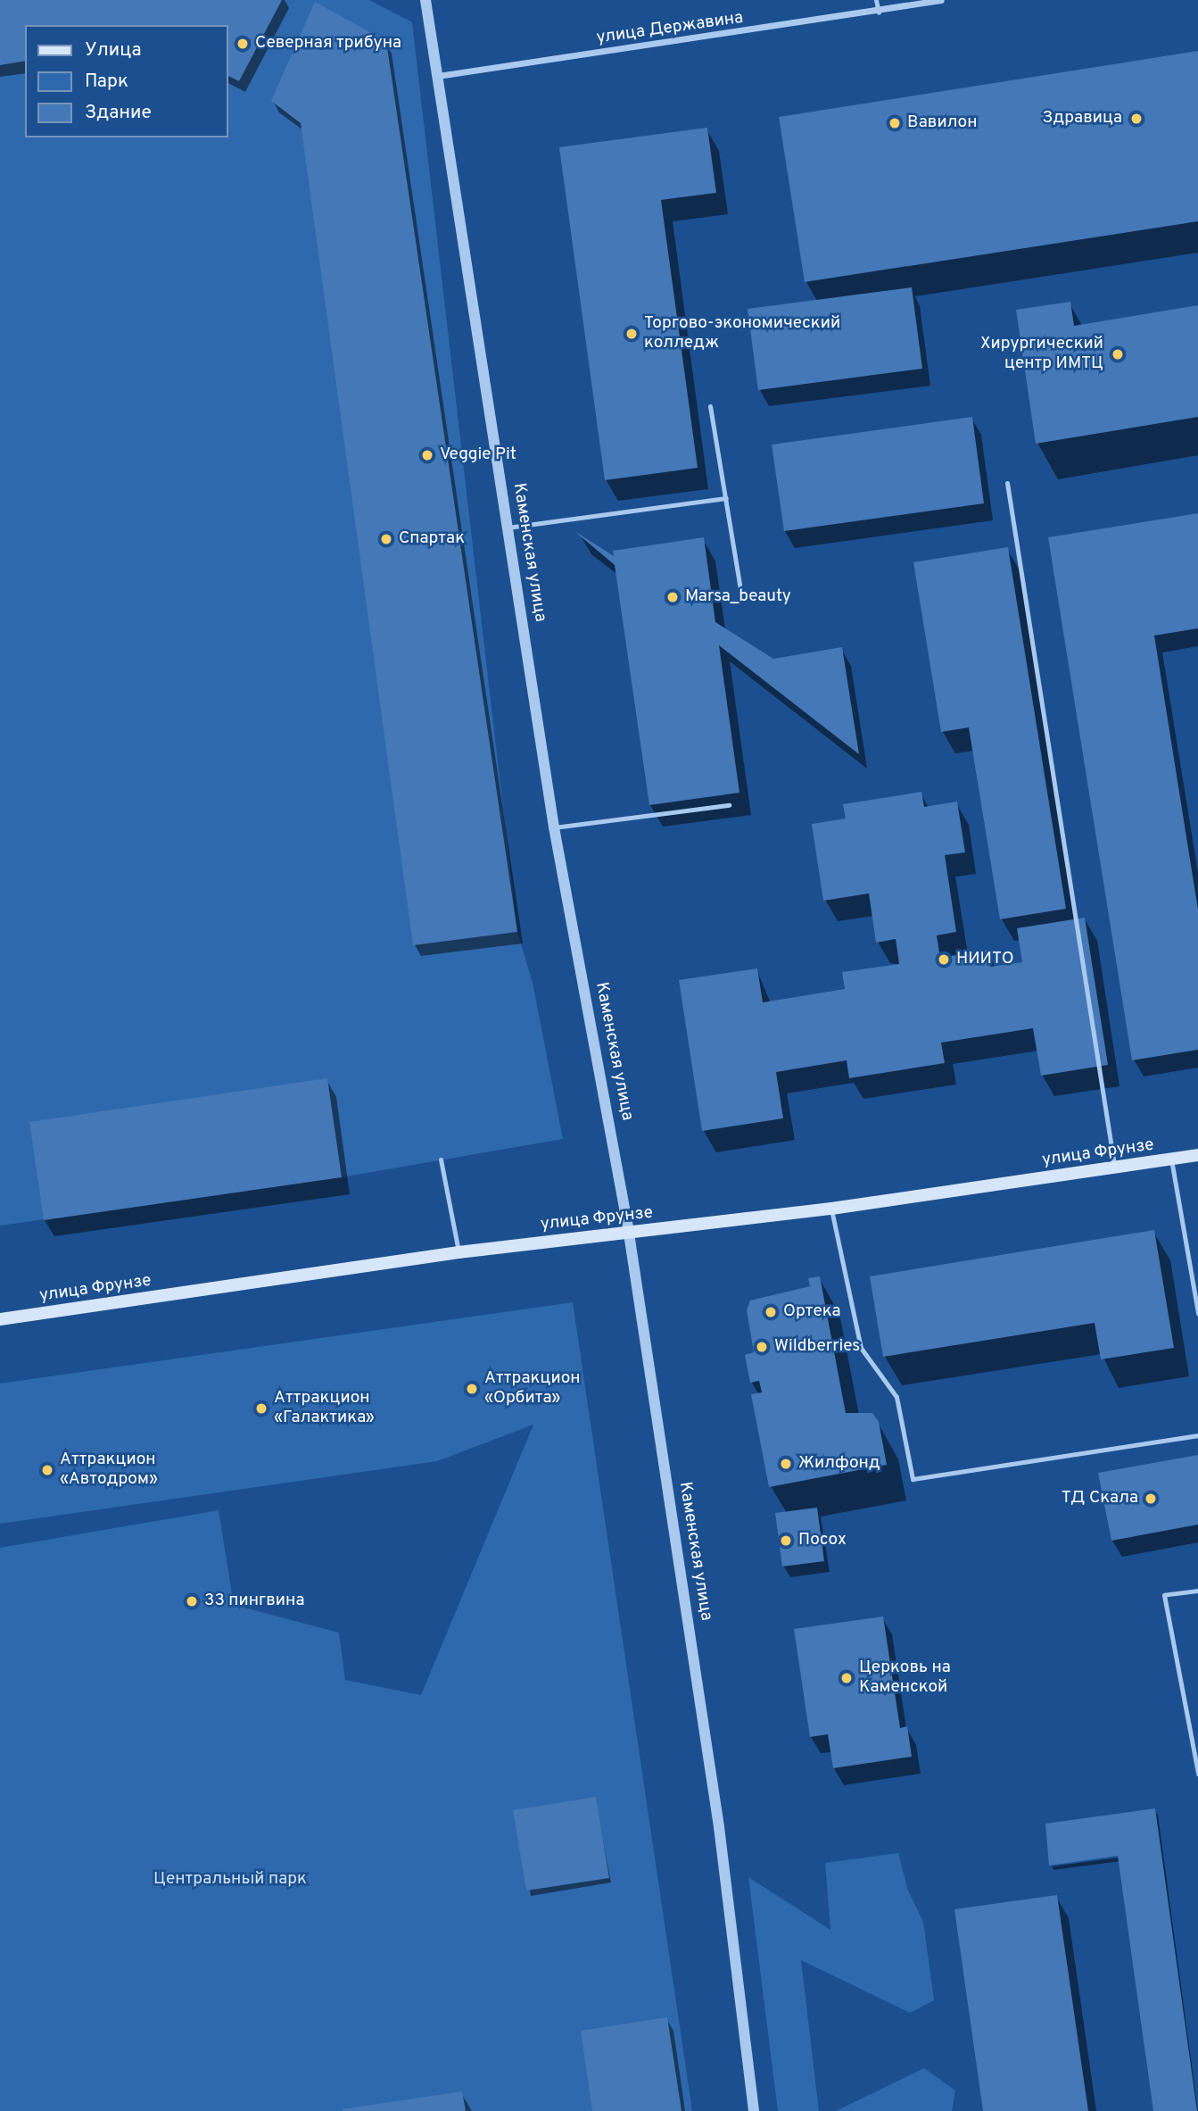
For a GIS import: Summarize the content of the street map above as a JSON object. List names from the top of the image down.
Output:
{
  "streets": {
    "main road": ["улица Фрунзе"],
    "street": ["улица Державина", "Каменская улица"]
  },
  "crossings": [
    ["улица Державина", "Каменская улица"],
    ["Каменская улица", "улица Фрунзе"]
  ],
  "parks": ["Центральный парк"],
  "places": [
    "Северная трибуна",
    "Здравица",
    "Вавилон",
    "Торгово-экономический колледж",
    "Хирургический центр ИМТЦ",
    "Veggie Pit",
    "Спартак",
    "Marsa_beauty",
    "НИИТО",
    "Ортека",
    "Wildberries",
    "Аттракцион «Орбита»",
    "Аттракцион «Галактика»",
    "Жилфонд",
    "Аттракцион «Автодром»",
    "ТД Скала",
    "Посох",
    "33 пингвина",
    "Церковь на Каменской"
  ],
  "legend": ["Улица", "Парк", "Здание"]
}
